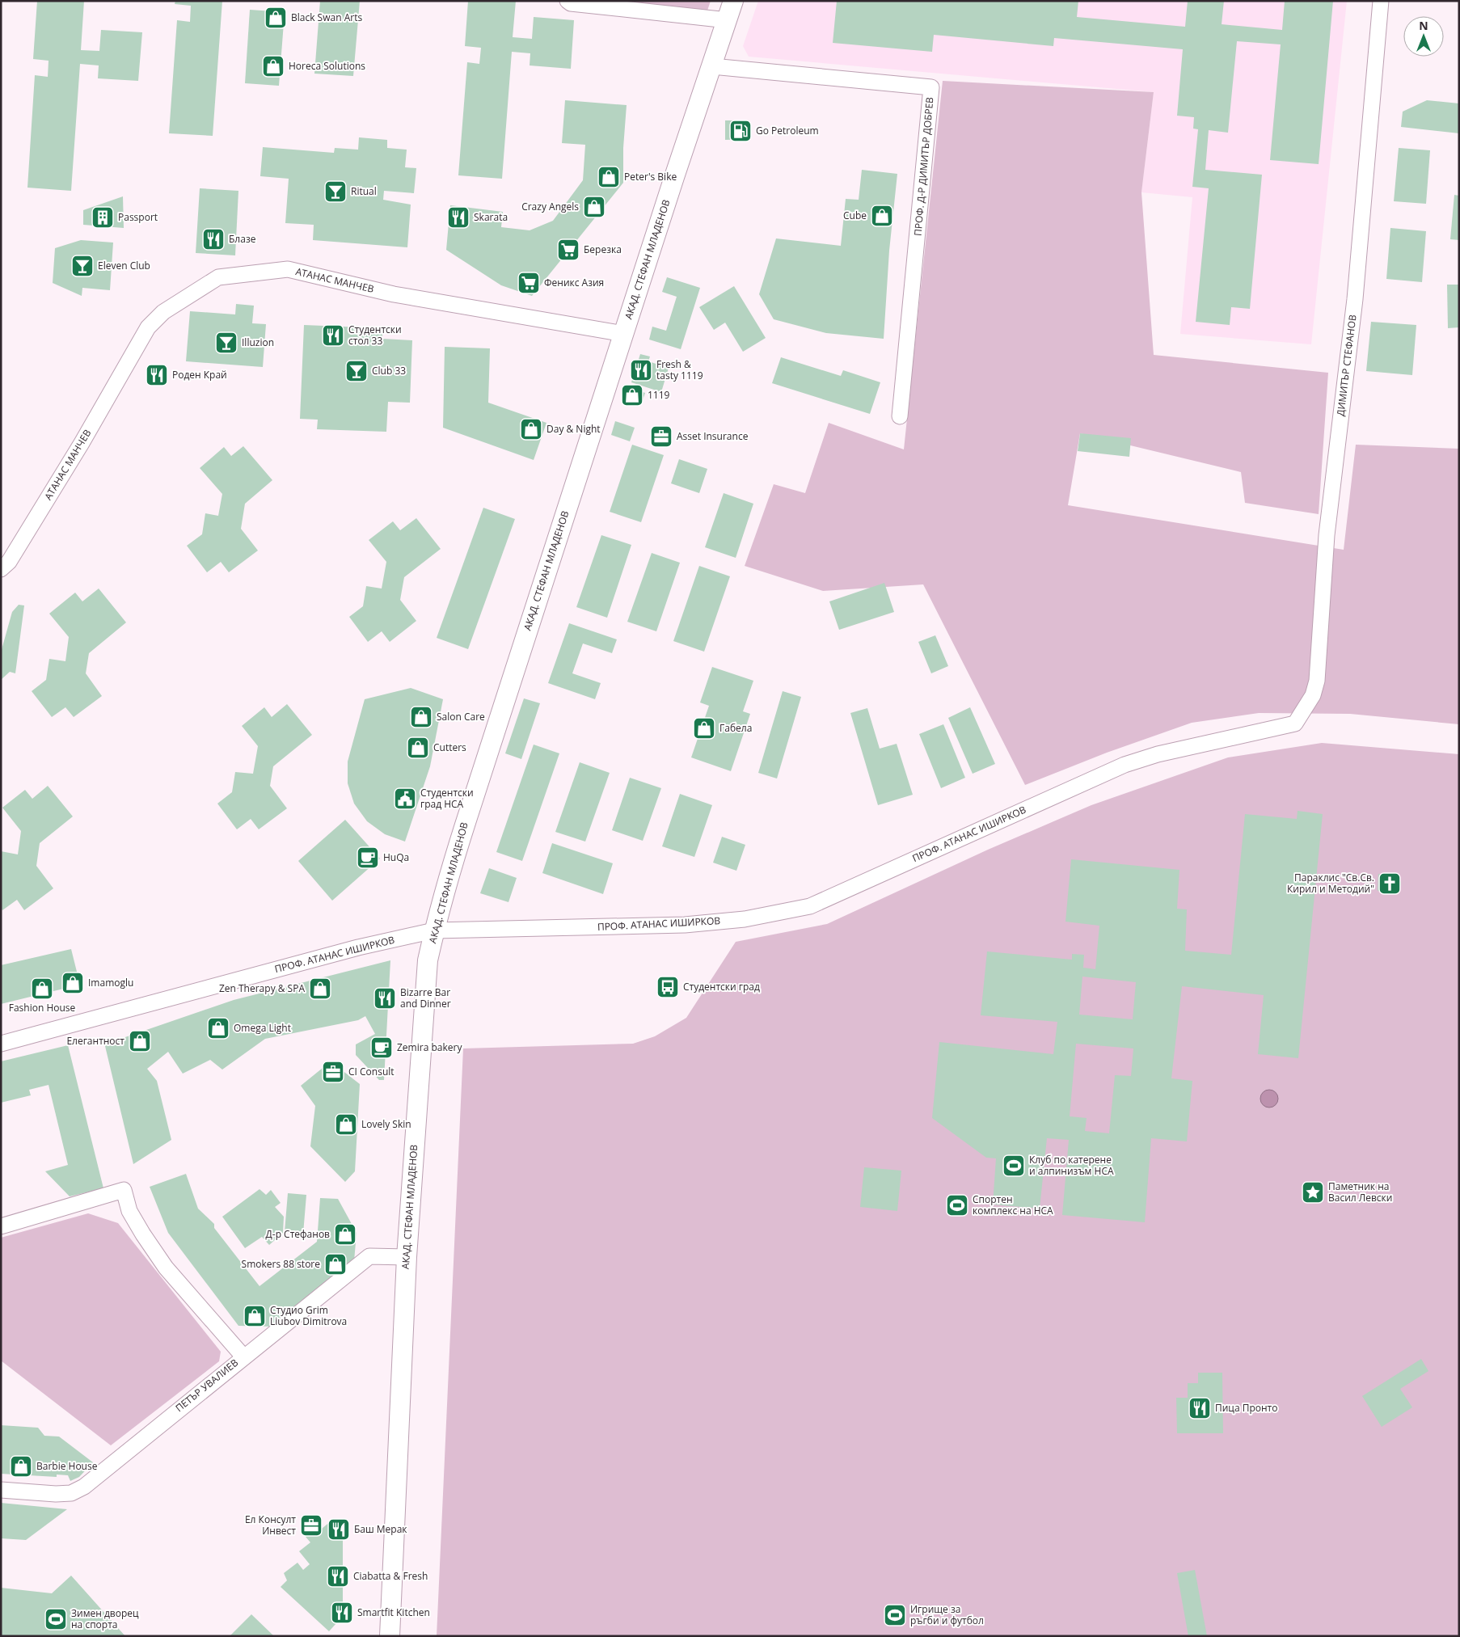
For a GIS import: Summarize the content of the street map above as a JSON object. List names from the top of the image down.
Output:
{
  "streets": {
    "street": [
      "ПРОФ. Д-Р ДИМИТЪР ДОБРЕВ",
      "АКАД. СТЕФАН МЛАДЕНОВ",
      "АТАНАС МАНЧЕВ",
      "ДИМИТЪР СТЕФАНОВ",
      "ПРОФ. АТАНАС ИШИРКОВ",
      "ПЕТЪР УВАЛИЕВ"
    ]
  },
  "crossings": [
    ["ПРОФ. Д-Р ДИМИТЪР ДОБРЕВ", "АКАД. СТЕФАН МЛАДЕНОВ"],
    ["АКАД. СТЕФАН МЛАДЕНОВ", "АТАНАС МАНЧЕВ"],
    ["АКАД. СТЕФАН МЛАДЕНОВ", "ПРОФ. АТАНАС ИШИРКОВ"],
    ["АКАД. СТЕФАН МЛАДЕНОВ", "ПЕТЪР УВАЛИЕВ"],
    ["ДИМИТЪР СТЕФАНОВ", "ПРОФ. АТАНАС ИШИРКОВ"]
  ],
  "places": {
    "shop": [
      "Black Swan Arts",
      "Horeca Solutions",
      "Peter's Bike",
      "Crazy Angels",
      "Cube",
      "1119",
      "Day & Night",
      "Salon Care",
      "Габела",
      "Cutters",
      "Imamoglu",
      "Fashion House",
      "Zen Therapy & SPA",
      "Omega Light",
      "Елегантност",
      "Lovely Skin",
      "Д-р Стефанов",
      "Smokers 88 store",
      "Студио Grim Liubov Dimitrova",
      "Barbie House"
    ],
    "fuel station": ["Go Petroleum"],
    "bar": [
      "Ritual",
      "Eleven Club",
      "Illuzion",
      "Club 33"
    ],
    "building": ["Passport"],
    "restaurant": [
      "Skarata",
      "Блазе",
      "Студентски стол 33",
      "Fresh & tasty 1119",
      "Роден Край",
      "Bizarre Bar and Dinner",
      "Пица Пронто",
      "Баш Мерак",
      "Ciabatta & Fresh",
      "Smartfit Kitchen"
    ],
    "supermarket": ["Березка", "Феникс Азия"],
    "office": ["Asset Insurance", "CI Consult", "Ел Консулт Инвест"],
    "public building": ["Студентски град НСА"],
    "cafe": ["HuQa", "Zemira bakery"],
    "church": ["Параклис \"Св.Св. Кирил и Методий\""],
    "bus stop": ["Студентски град"],
    "sports": [
      "Клуб по катерене и алпинизъм НСА",
      "Спортен комплекс на НСА",
      "Игрище за ръгби и футбол",
      "Зимен дворец на спорта"
    ],
    "place": ["Паметник на Васил Левски"]
  },
  "north": "top"
}
